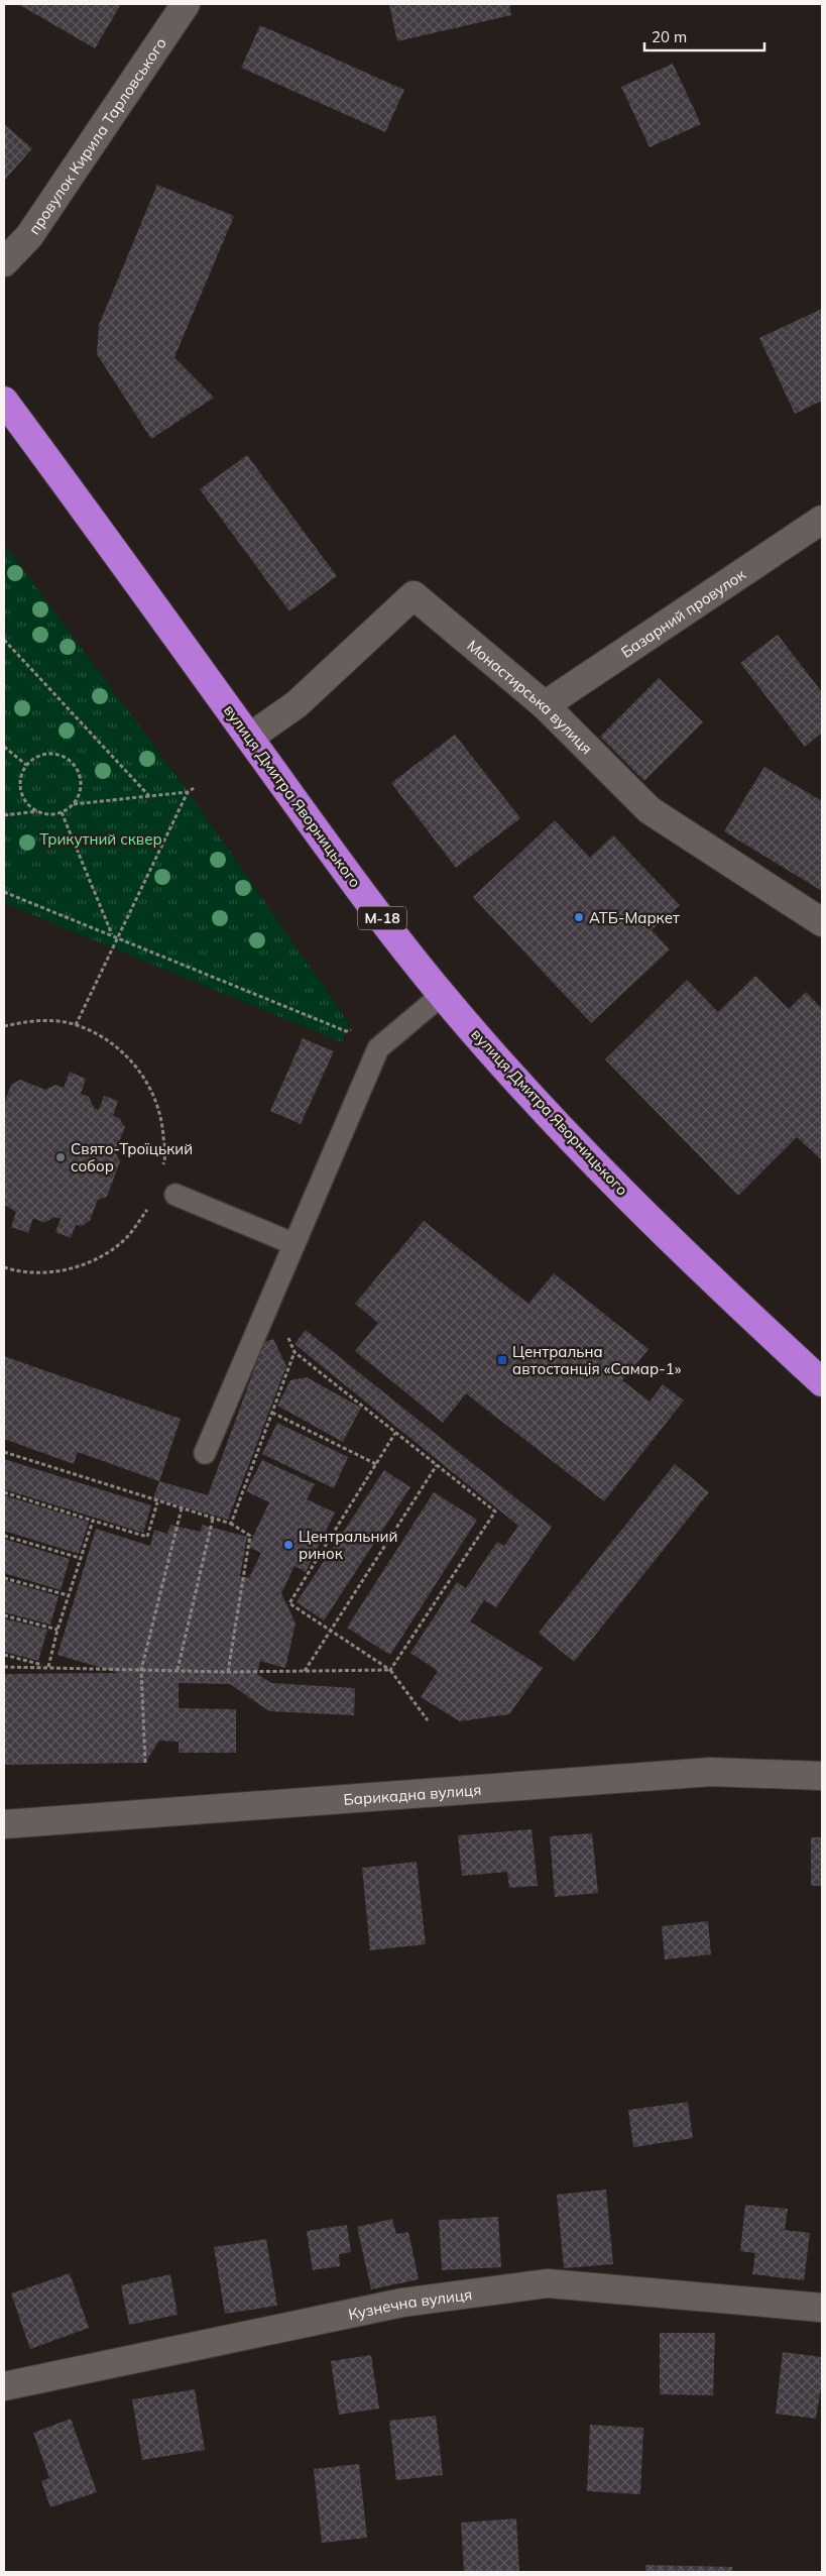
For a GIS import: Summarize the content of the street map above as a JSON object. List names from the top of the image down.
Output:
{
  "streets": {
    "highway": ["вулиця Дмитра Яворницького", "М-18"],
    "street": [
      "провулок Кирила Тарловського",
      "Базарний провулок",
      "Монастирська вулиця",
      "Барикадна вулиця",
      "Кузнечна вулиця"
    ]
  },
  "crossings": [
    ["Базарний провулок", "Монастирська вулиця"],
    ["Монастирська вулиця", "вулиця Дмитра Яворницького"]
  ],
  "parks": ["Трикутний сквер"],
  "places": {
    "other": ["АТБ-Маркет", "Свято-Троїцький собор", "Центральний ринок"],
    "transit": ["Центральна автостанція «Самар-1»"]
  },
  "scale_bar": "20 m"
}
